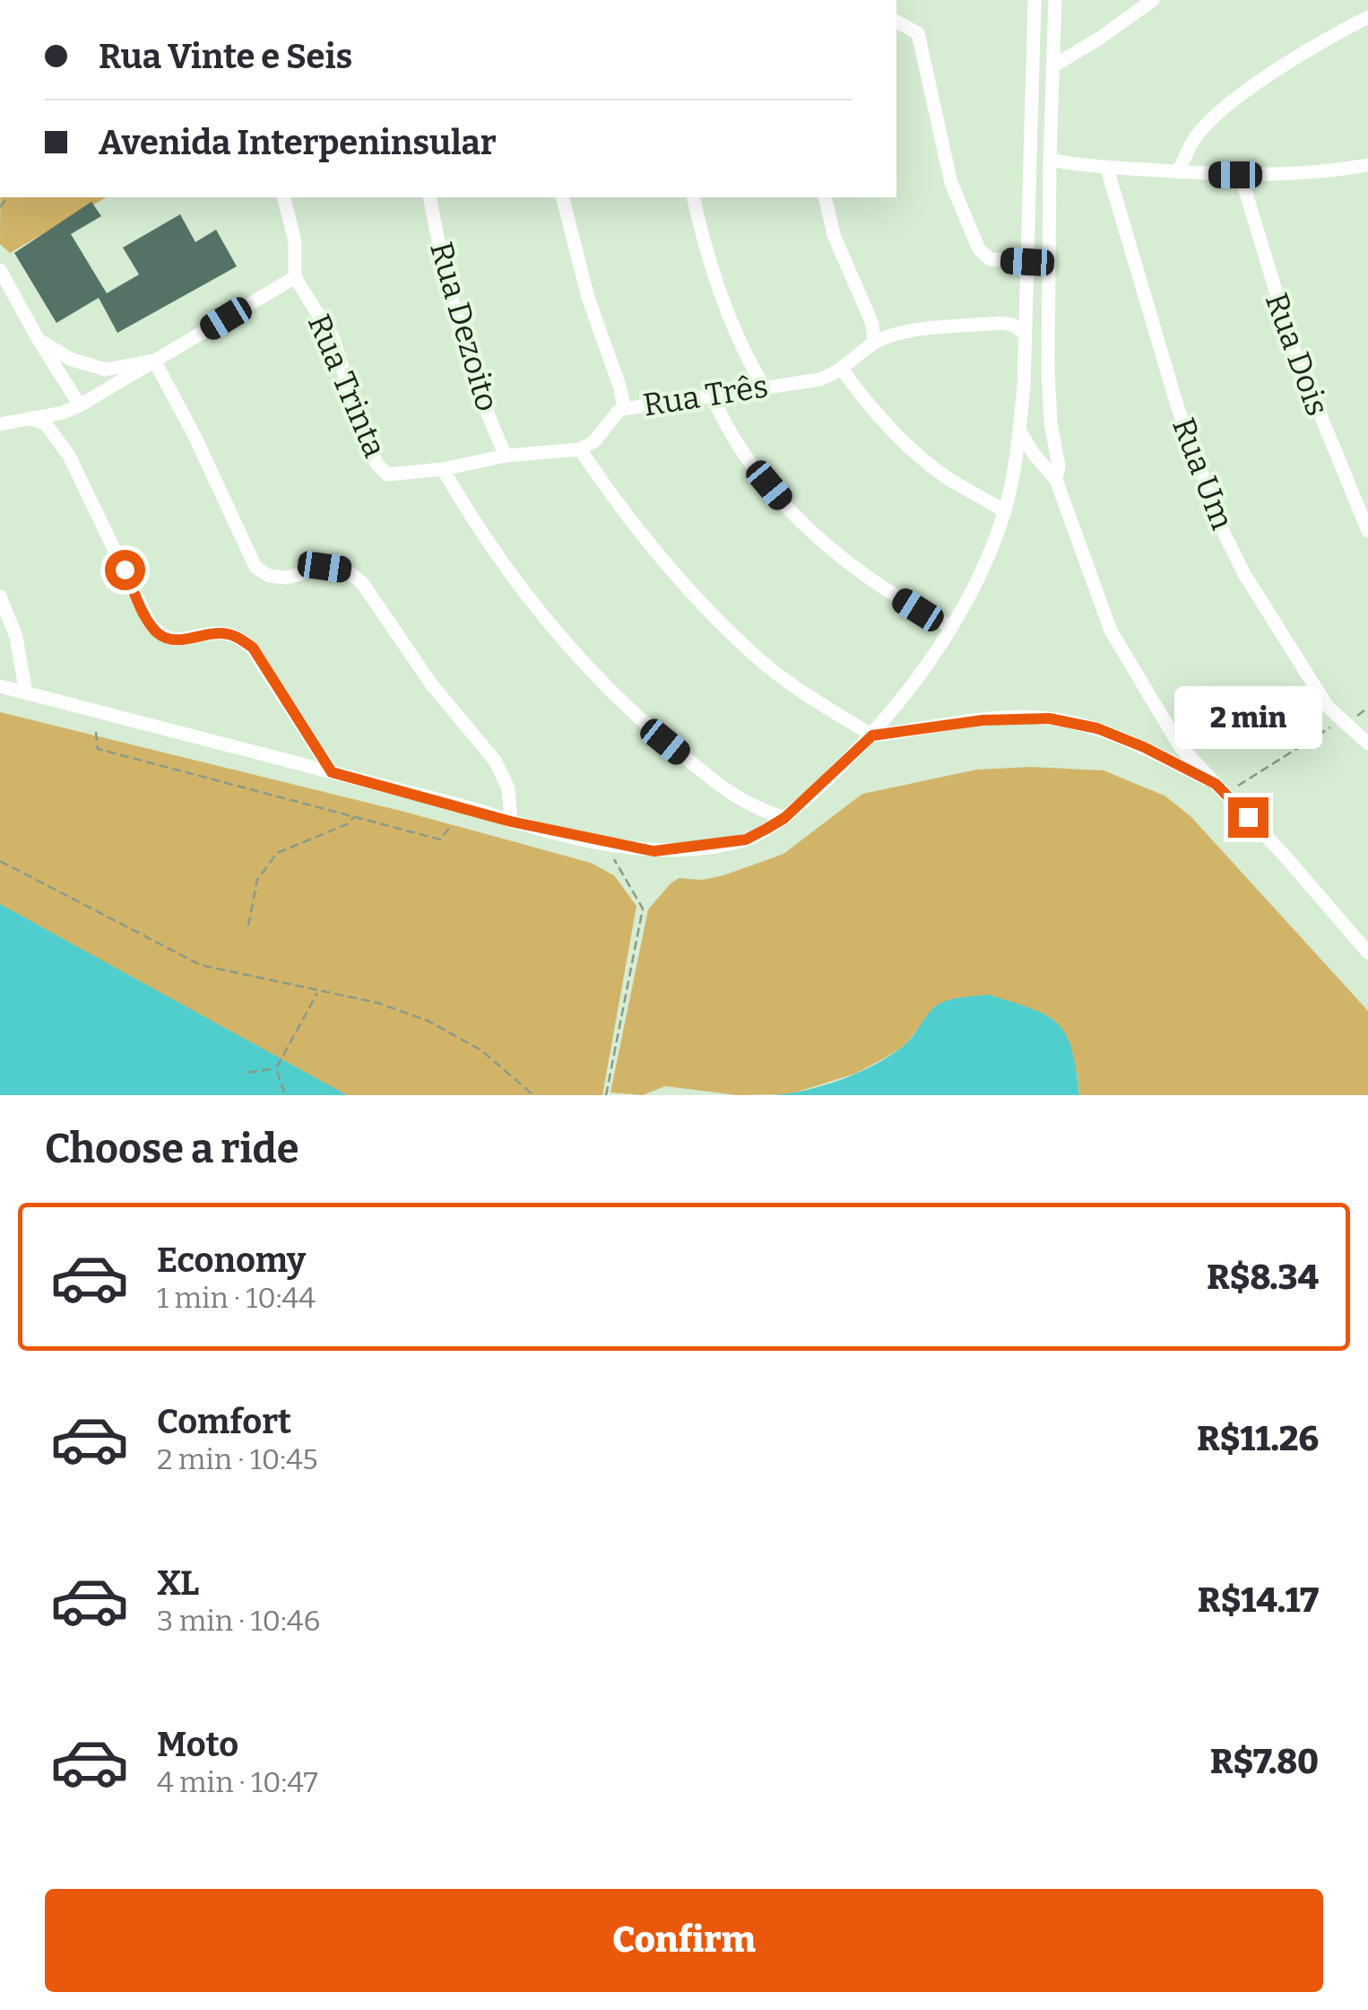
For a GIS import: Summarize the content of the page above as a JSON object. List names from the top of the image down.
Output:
{
  "streets": {
    "street": [
      "Rua Dezoito",
      "Rua Dois",
      "Rua Trinta",
      "Rua Três",
      "Rua Um"
    ]
  },
  "page": {
    "banner": ["Rua Vinte e Seis", "Avenida Interpeninsular"],
    "bubble": "2 min",
    "heading": "Choose a ride",
    "list": [
      {
        "name": "Economy",
        "note": "1 min · 10:44",
        "value": "R$8.34"
      },
      {
        "name": "Comfort",
        "note": "2 min · 10:45",
        "value": "R$11.26"
      },
      {
        "name": "XL",
        "note": "3 min · 10:46",
        "value": "R$14.17"
      },
      {
        "name": "Moto",
        "note": "4 min · 10:47",
        "value": "R$7.80"
      }
    ],
    "buttons": "Confirm"
  }
}
